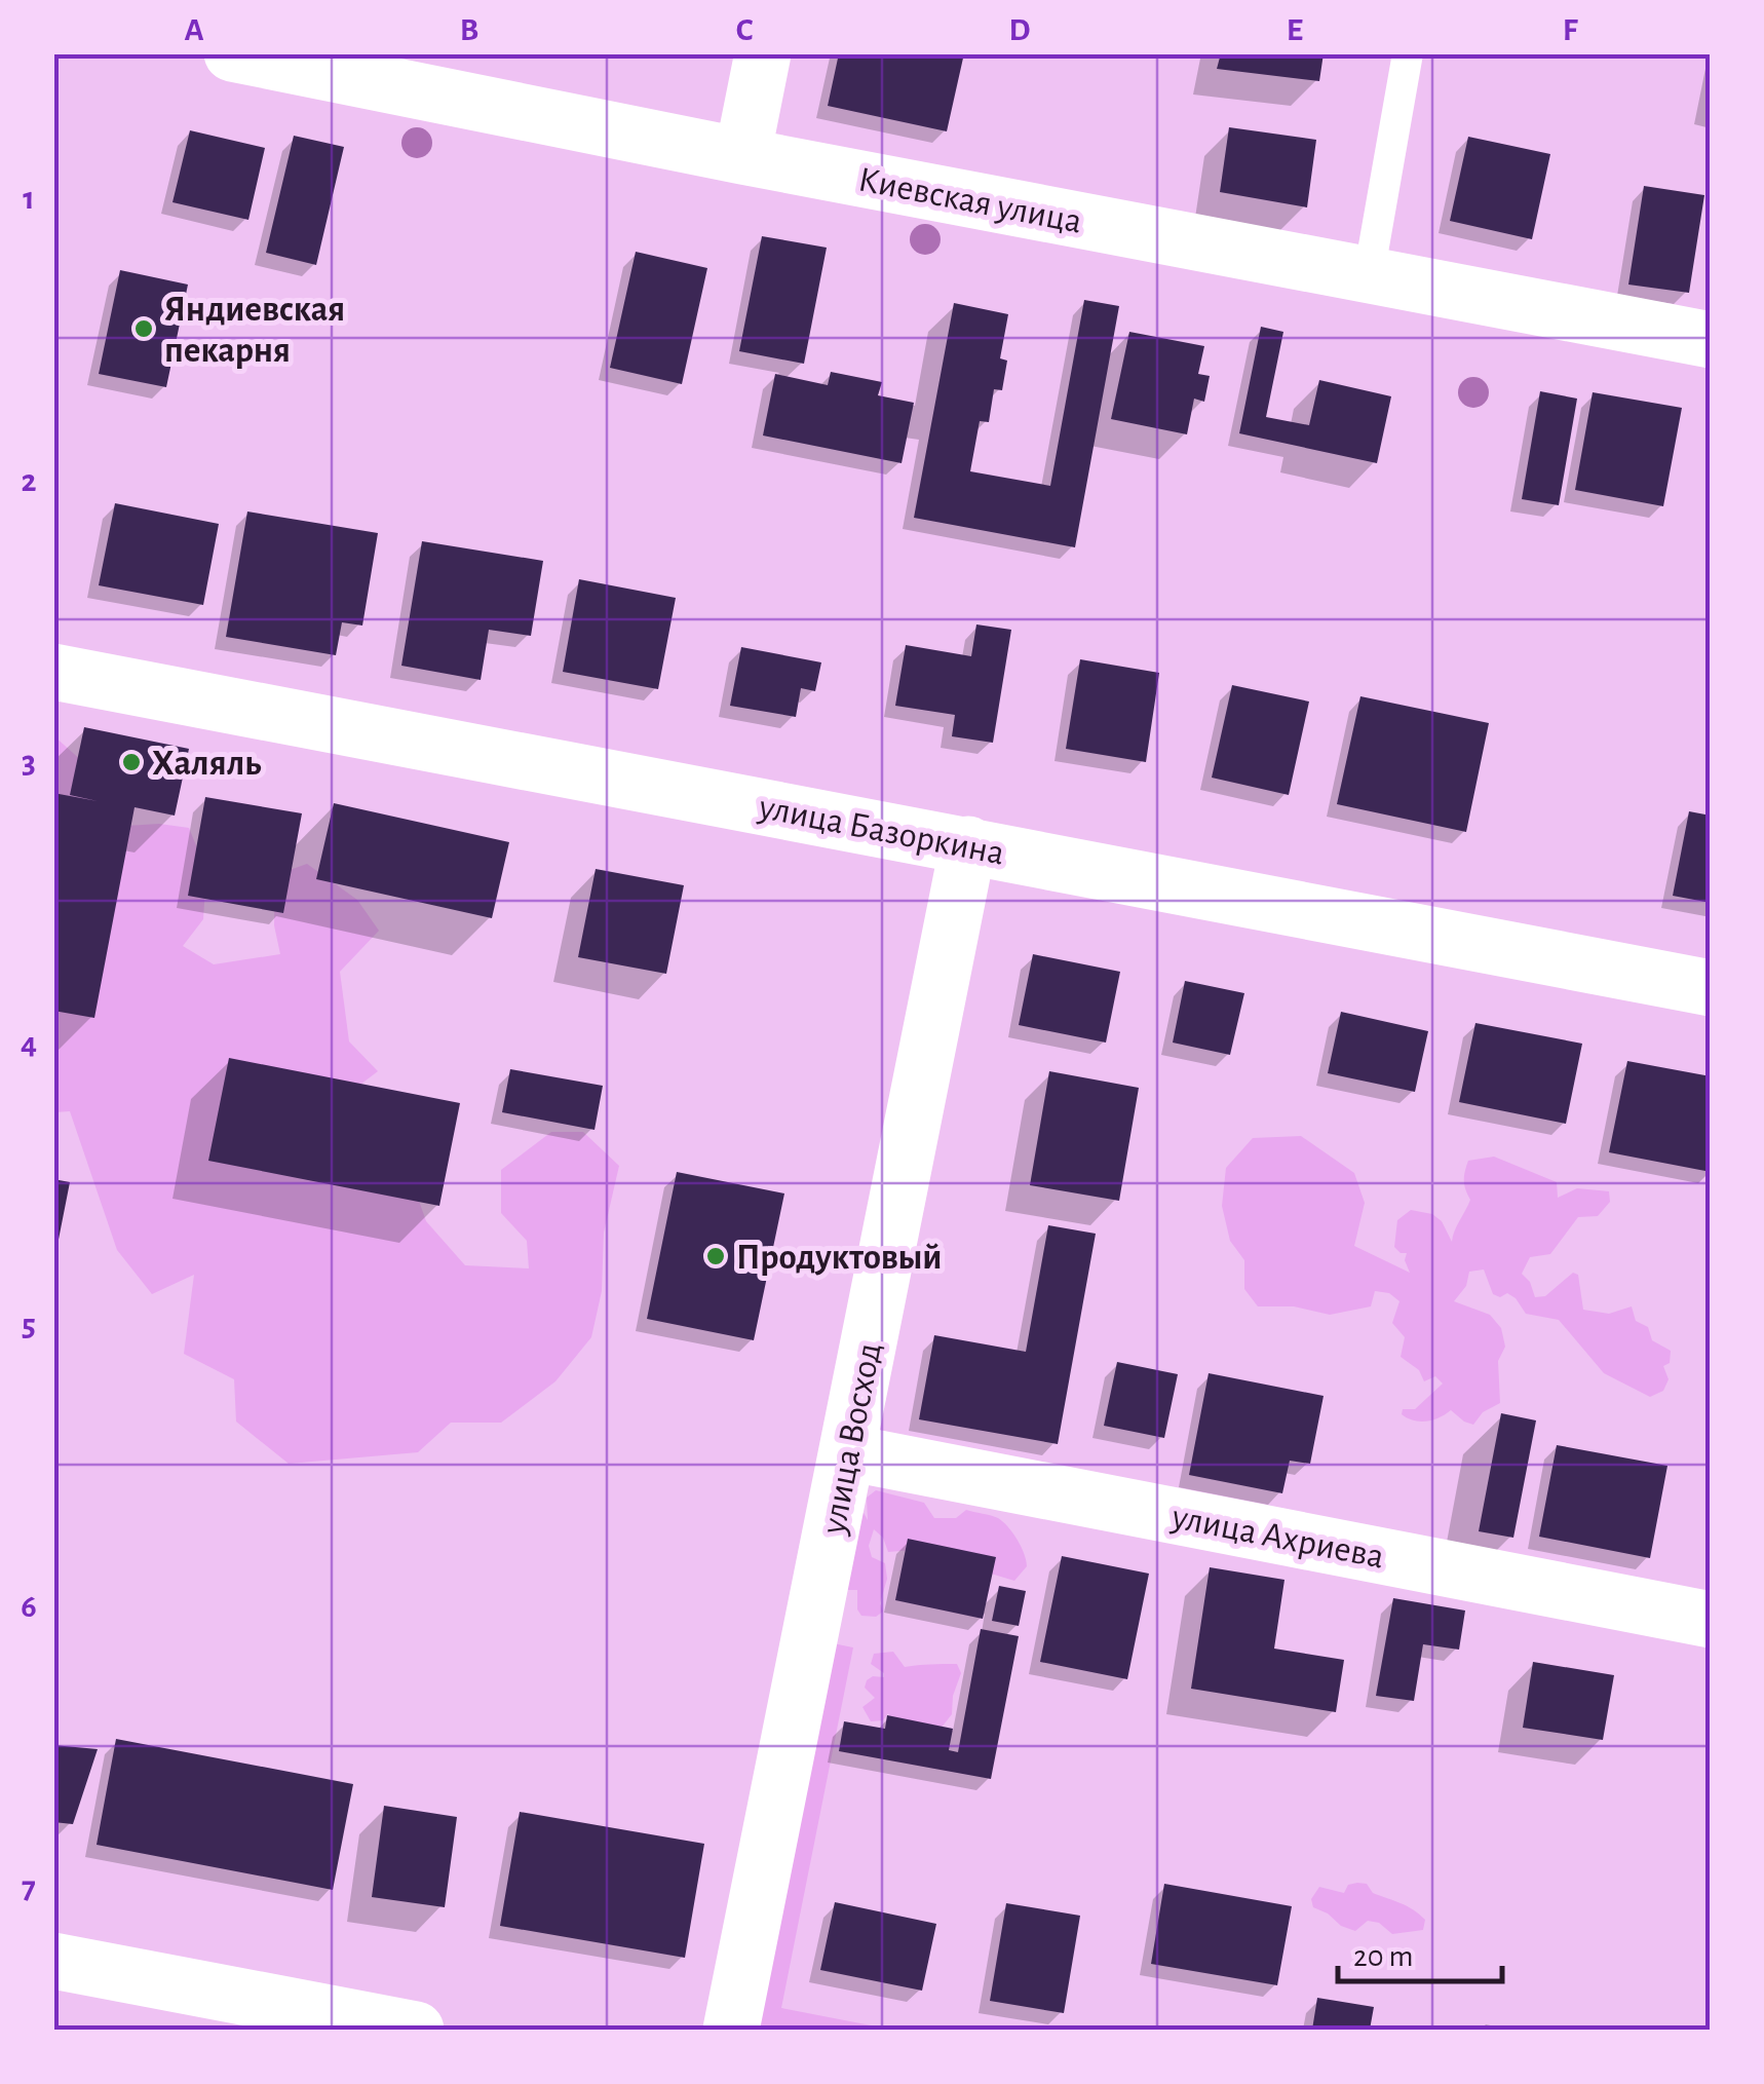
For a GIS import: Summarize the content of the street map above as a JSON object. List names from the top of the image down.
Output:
{
  "streets": {
    "street": [
      "Киевская улица",
      "улица Базоркина",
      "улица Восход",
      "улица Ахриева"
    ]
  },
  "crossings": [
    ["улица Базоркина", "улица Восход"],
    ["улица Восход", "улица Ахриева"]
  ],
  "places": ["Яндиевская пекарня", "Халяль", "Продуктовый"],
  "scale_bar": "20 m",
  "grid": {
    "columns": [
      "A",
      "B",
      "C",
      "D",
      "E",
      "F"
    ],
    "rows": [
      "1",
      "2",
      "3",
      "4",
      "5",
      "6",
      "7"
    ]
  }
}
